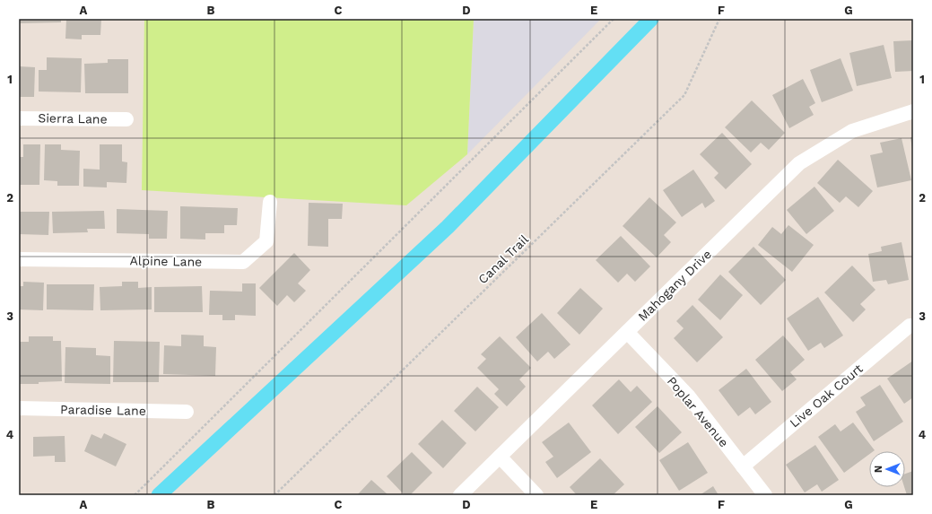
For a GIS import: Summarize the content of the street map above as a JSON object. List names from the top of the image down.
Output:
{
  "streets": {
    "street": [
      "Sierra Lane",
      "Alpine Lane",
      "Mahogany Drive",
      "Live Oak Court",
      "Paradise Lane",
      "Poplar Avenue"
    ],
    "path": ["Canal Trail"]
  },
  "crossings": [
    ["Mahogany Drive", "Poplar Avenue"],
    ["Live Oak Court", "Poplar Avenue"]
  ],
  "north": "left",
  "grid": {
    "columns": [
      "A",
      "B",
      "C",
      "D",
      "E",
      "F",
      "G"
    ],
    "rows": [
      "1",
      "2",
      "3",
      "4"
    ]
  }
}
